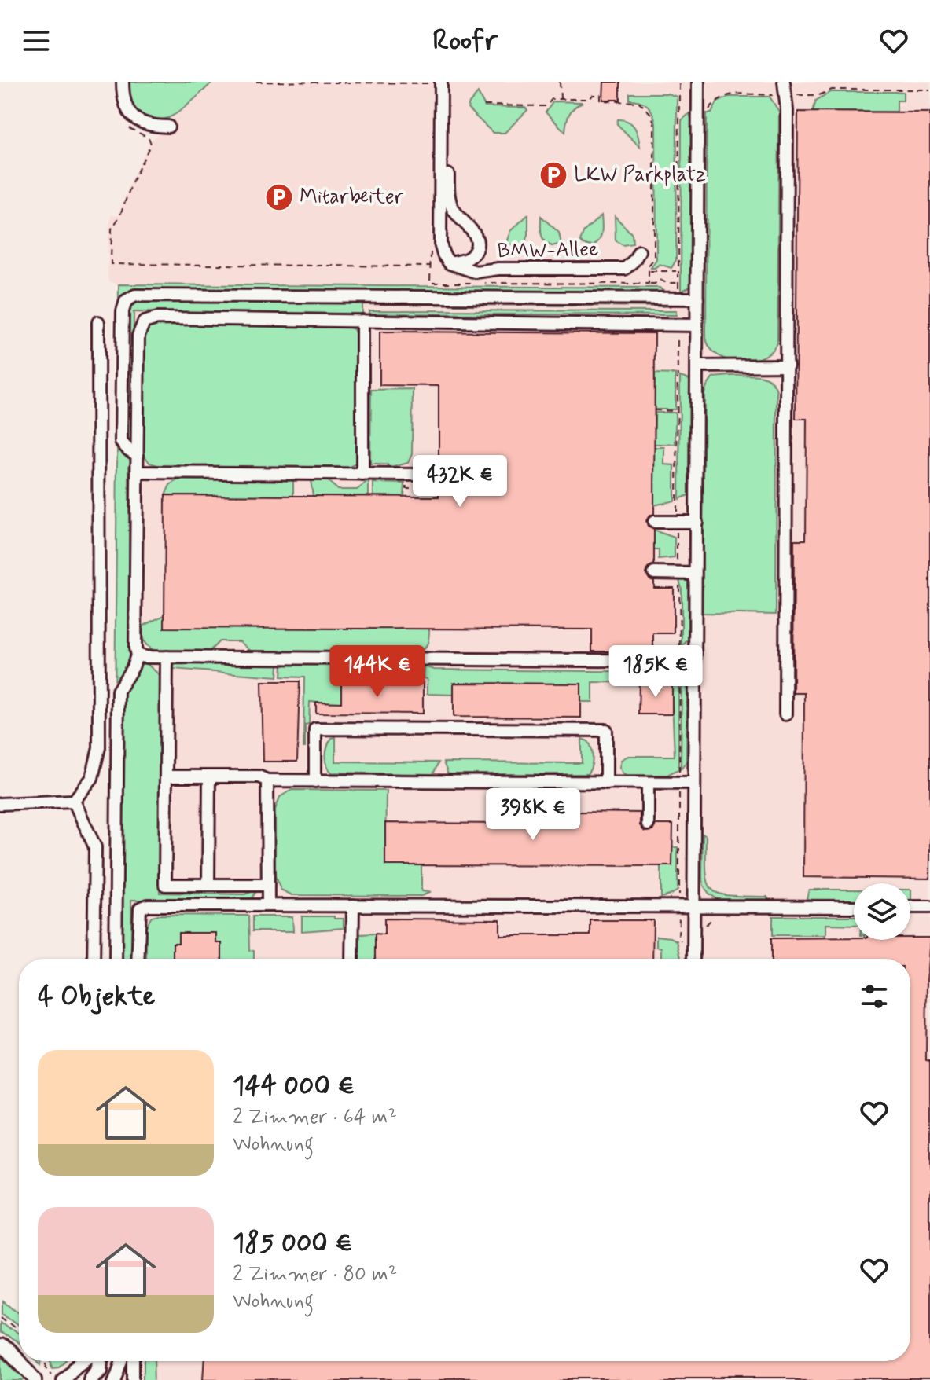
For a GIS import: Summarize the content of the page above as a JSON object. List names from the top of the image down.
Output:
{
  "streets": {
    "lane": ["BMW-Allee"]
  },
  "places": {
    "parking": ["LKW Parkplatz", "Mitarbeiter"]
  },
  "page": {
    "header": "Roofr",
    "price": [
      "432K €",
      "144K €",
      "185K €",
      "398K €"
    ],
    "heading": "4 Objekte",
    "list": [
      {
        "name": "144 000 €",
        "note": "2 Zimmer · 64 m² · Wohnung"
      },
      {
        "name": "185 000 €",
        "note": "2 Zimmer · 80 m² · Wohnung"
      }
    ]
  }
}
